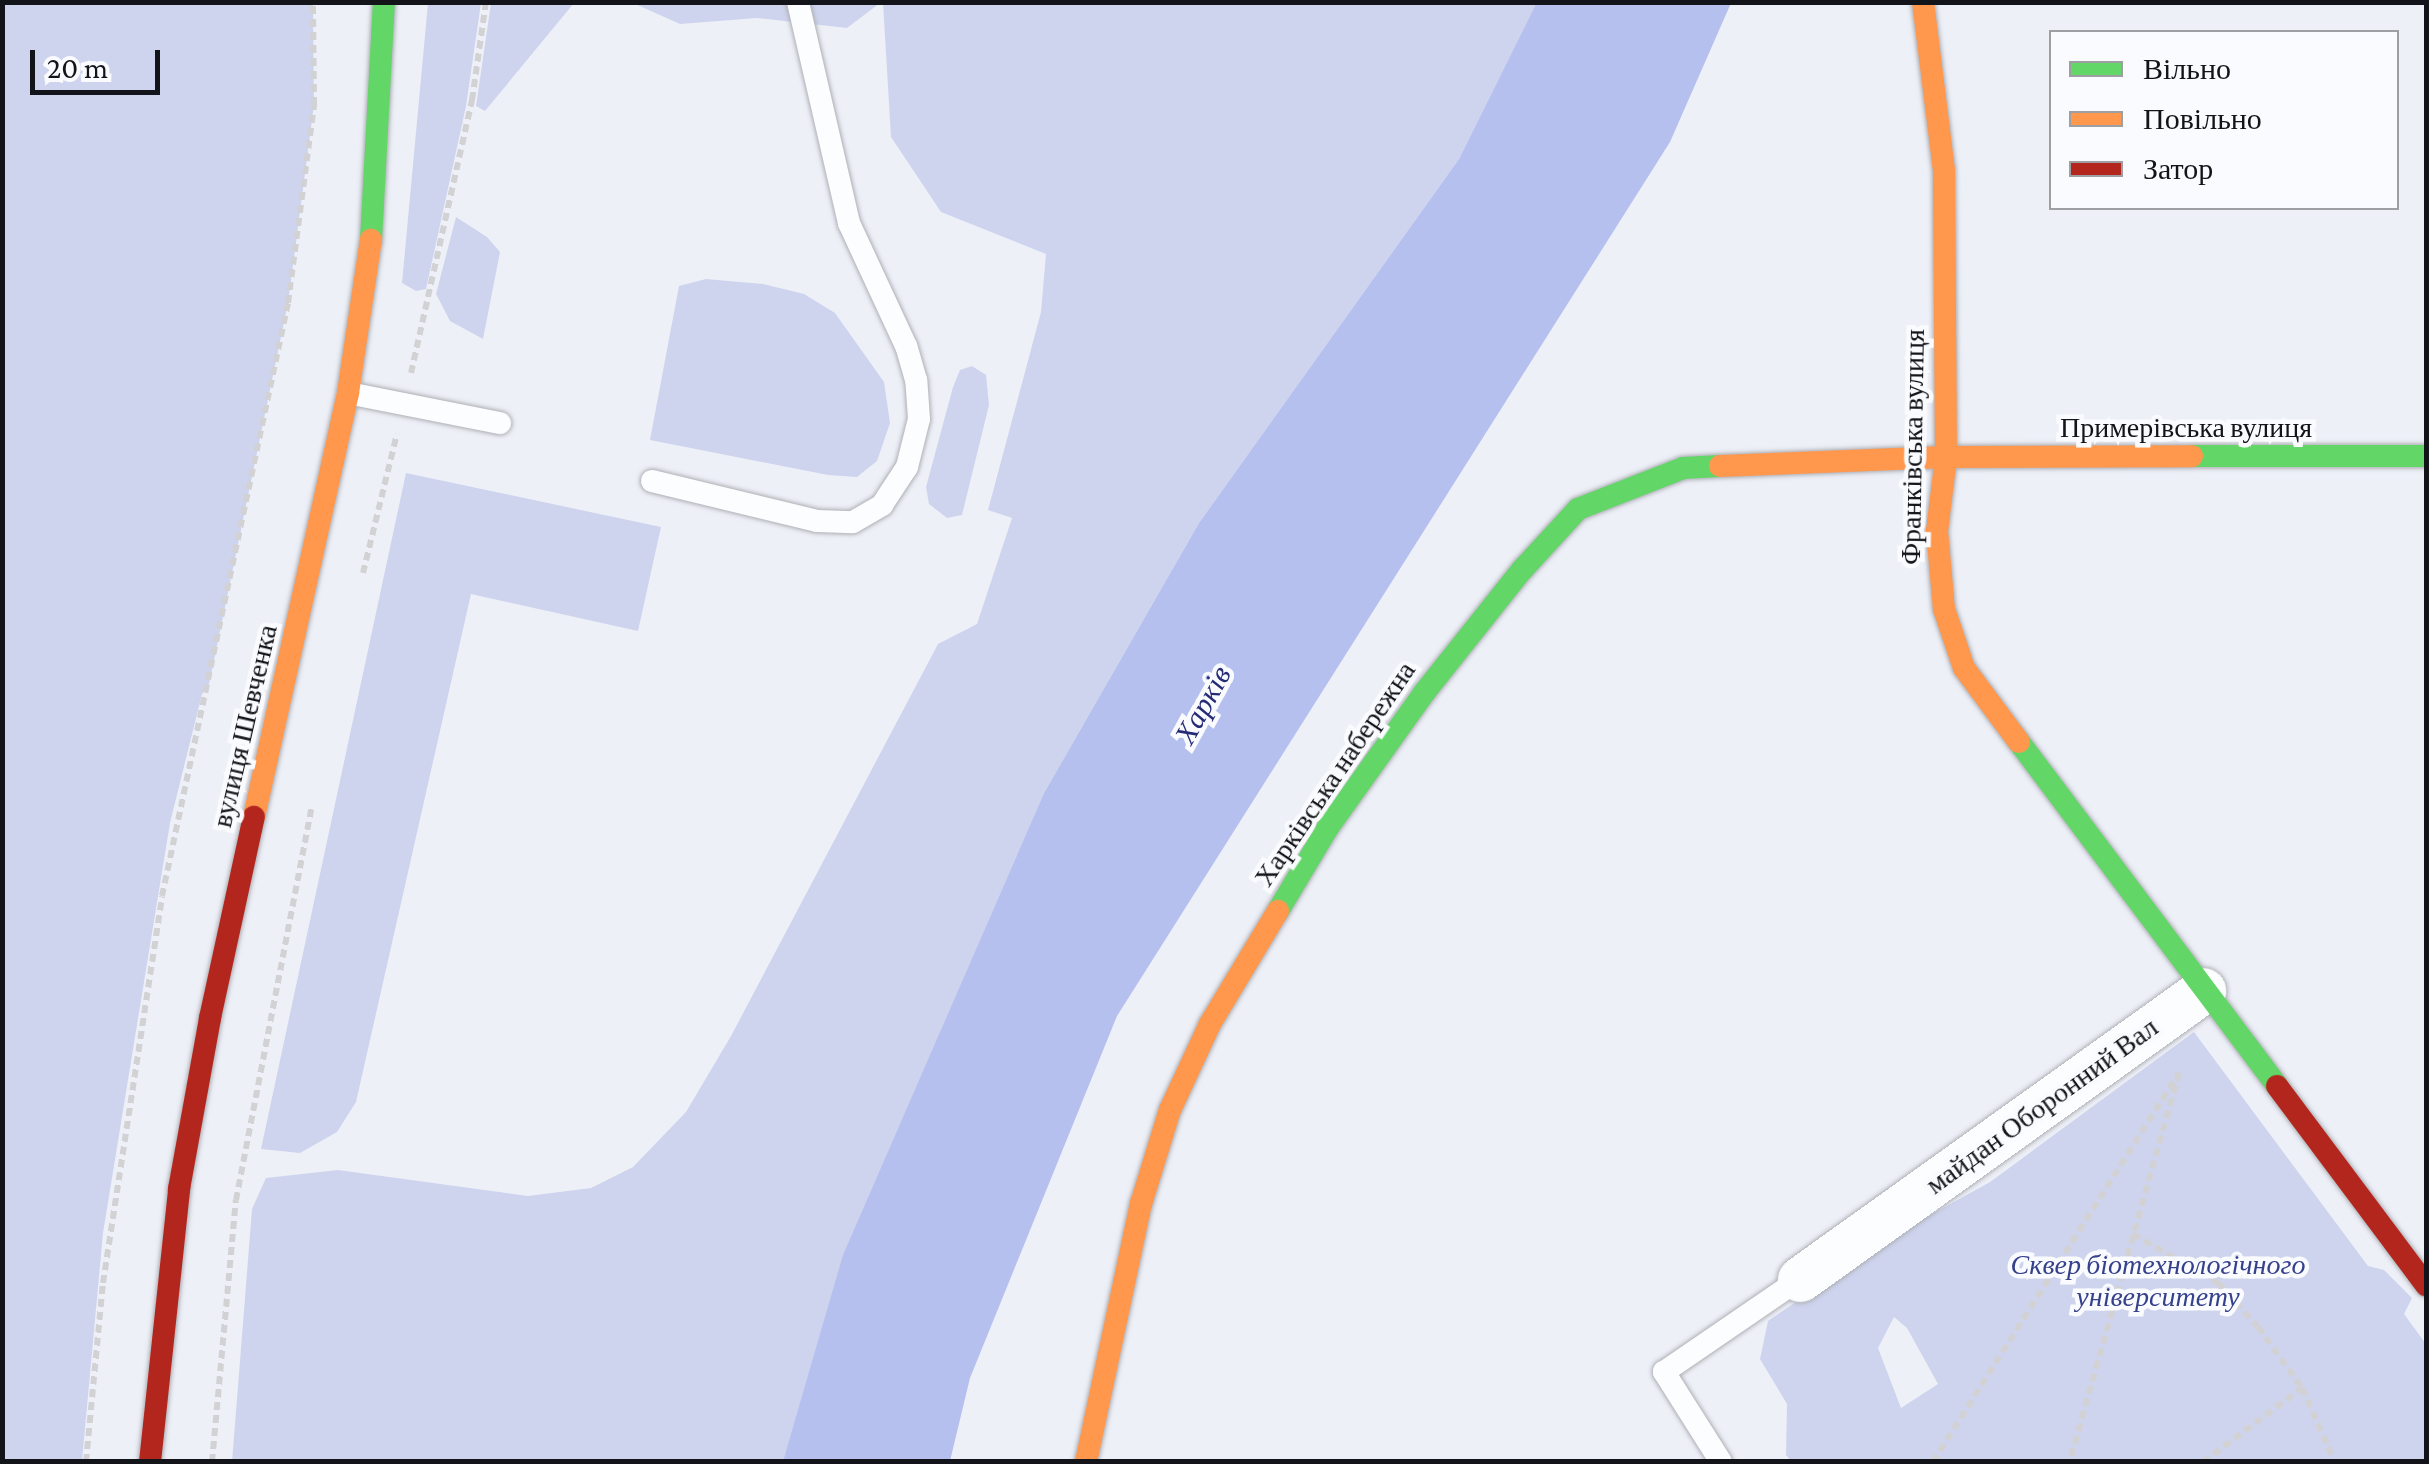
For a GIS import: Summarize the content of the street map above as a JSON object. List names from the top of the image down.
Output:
{
  "streets": {
    "street": [
      "Примерівська вулиця",
      "Франківська вулиця",
      "вулиця Шевченка",
      "Харківська набережна",
      "майдан Оборонний Вал"
    ]
  },
  "crossings": [
    ["Примерівська вулиця", "Франківська вулиця"],
    ["Примерівська вулиця", "Харківська набережна"],
    ["Франківська вулиця", "Харківська набережна"],
    ["Франківська вулиця", "майдан Оборонний Вал"]
  ],
  "water": ["Харків"],
  "parks": ["Сквер біотехнологічного університету"],
  "legend": ["Вільно", "Повільно", "Затор"],
  "scale_bar": "20 m"
}
